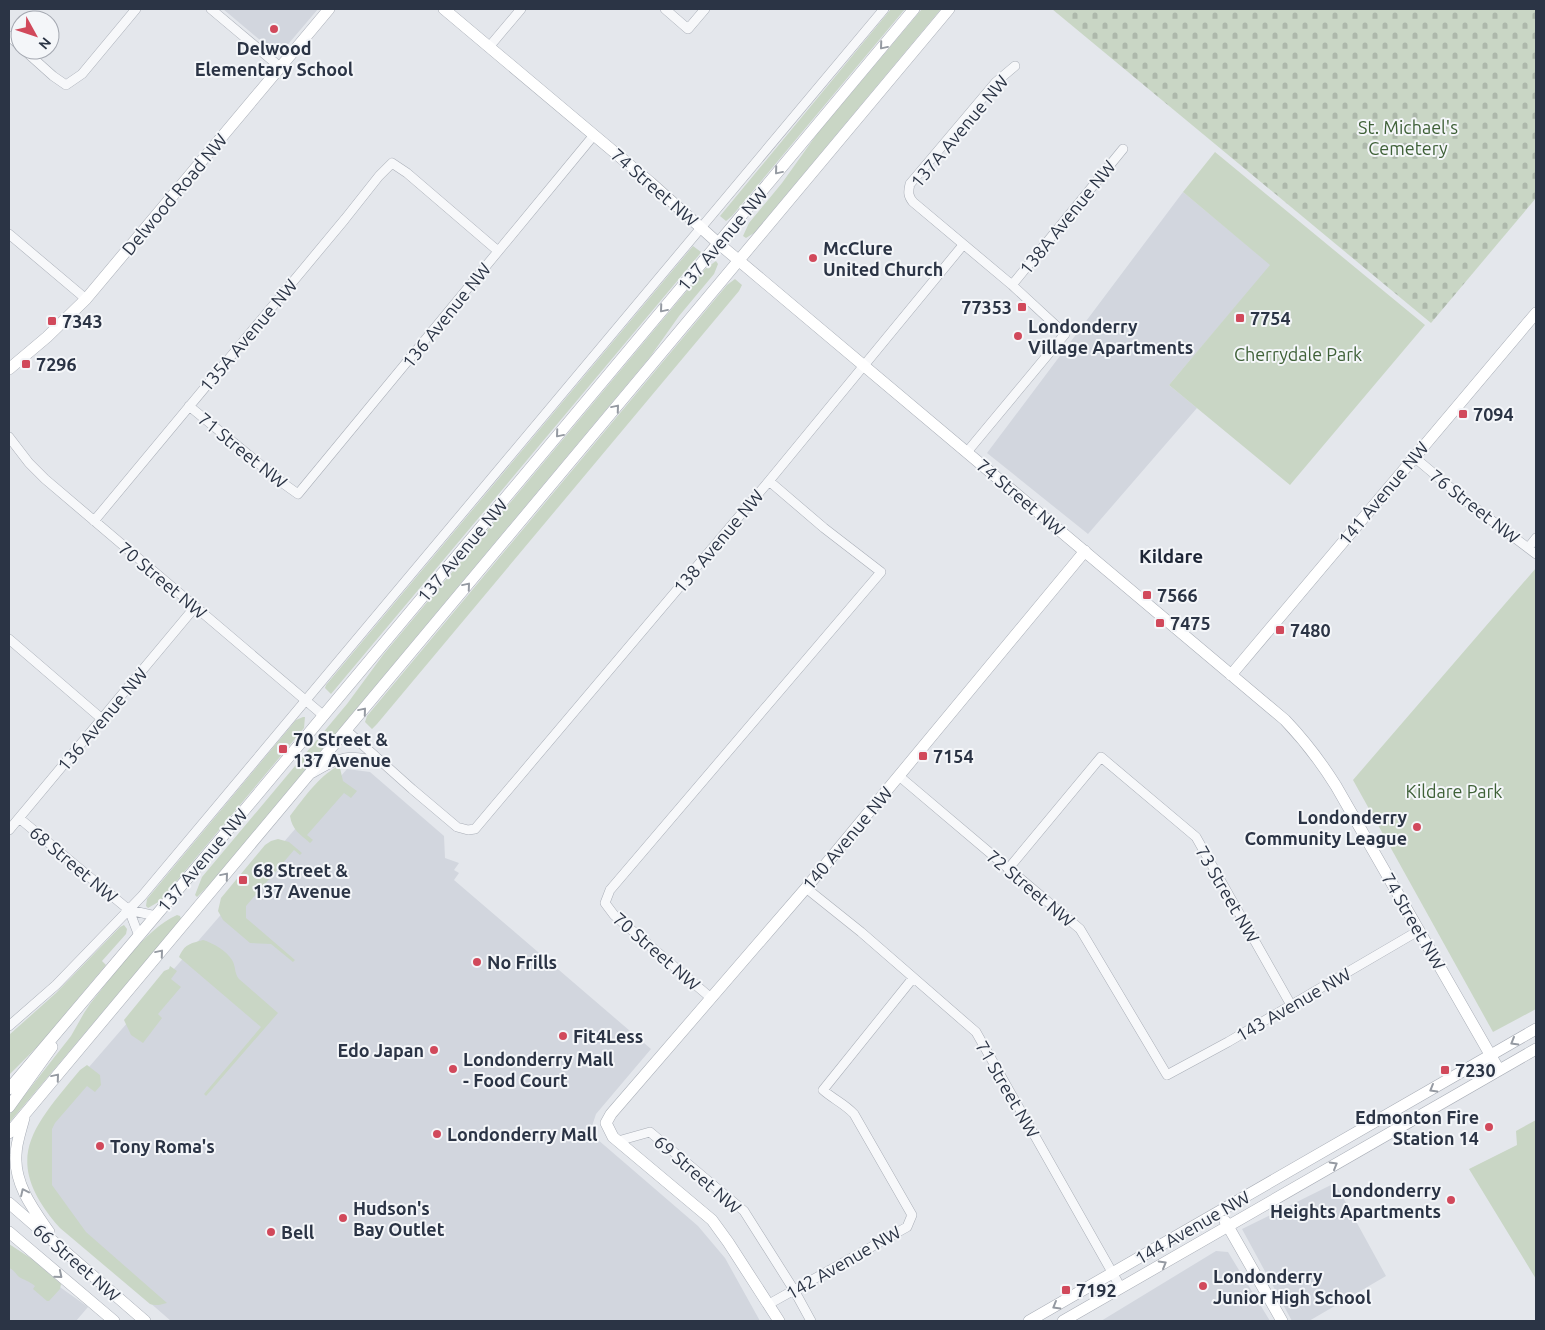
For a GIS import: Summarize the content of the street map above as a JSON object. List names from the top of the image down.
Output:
{
  "streets": {
    "street": [
      "137A Avenue NW",
      "74 Street NW",
      "Delwood Road NW",
      "138A Avenue NW",
      "137 Avenue NW",
      "136 Avenue NW",
      "135A Avenue NW",
      "71 Street NW",
      "141 Avenue NW",
      "76 Street NW",
      "138 Avenue NW",
      "70 Street NW",
      "140 Avenue NW",
      "68 Street NW",
      "72 Street NW",
      "73 Street NW",
      "143 Avenue NW",
      "69 Street NW",
      "144 Avenue NW",
      "66 Street NW",
      "142 Avenue NW"
    ]
  },
  "crossings": [
    ["137A Avenue NW", "138 Avenue NW"],
    ["74 Street NW", "137 Avenue NW"],
    ["74 Street NW", "136 Avenue NW"],
    ["74 Street NW", "141 Avenue NW"],
    ["74 Street NW", "138 Avenue NW"],
    ["74 Street NW", "140 Avenue NW"],
    ["74 Street NW", "143 Avenue NW"],
    ["74 Street NW", "144 Avenue NW"],
    ["137 Avenue NW", "138 Avenue NW"],
    ["137 Avenue NW", "70 Street NW"],
    ["137 Avenue NW", "68 Street NW"],
    ["136 Avenue NW", "135A Avenue NW"],
    ["136 Avenue NW", "71 Street NW"],
    ["136 Avenue NW", "70 Street NW"],
    ["136 Avenue NW", "68 Street NW"],
    ["135A Avenue NW", "71 Street NW"],
    ["135A Avenue NW", "70 Street NW"],
    ["71 Street NW", "140 Avenue NW"],
    ["71 Street NW", "144 Avenue NW"],
    ["71 Street NW", "142 Avenue NW"],
    ["141 Avenue NW", "76 Street NW"],
    ["138 Avenue NW", "70 Street NW"],
    ["70 Street NW", "140 Avenue NW"],
    ["140 Avenue NW", "72 Street NW"],
    ["140 Avenue NW", "69 Street NW"],
    ["72 Street NW", "73 Street NW"],
    ["72 Street NW", "143 Avenue NW"],
    ["73 Street NW", "143 Avenue NW"],
    ["69 Street NW", "142 Avenue NW"]
  ],
  "districts": ["Kildare"],
  "parks": ["St. Michael's Cemetery", "Cherrydale Park", "Kildare Park"],
  "places": {
    "other": [
      "Delwood Elementary School",
      "McClure United Church",
      "Londonderry Village Apartments",
      "Londonderry Community League",
      "No Frills",
      "Fit4Less",
      "Edo Japan",
      "Londonderry Mall - Food Court",
      "Edmonton Fire Station 14",
      "Londonderry Mall",
      "Tony Roma's",
      "Londonderry Heights Apartments",
      "Hudson's Bay Outlet",
      "Bell",
      "Londonderry Junior High School"
    ],
    "transit": [
      "77353",
      "7754",
      "7343",
      "7296",
      "7094",
      "7566",
      "7475",
      "7480",
      "70 Street & 137 Avenue",
      "7154",
      "68 Street & 137 Avenue",
      "7230",
      "7192"
    ]
  },
  "north": "bottom right"
}
